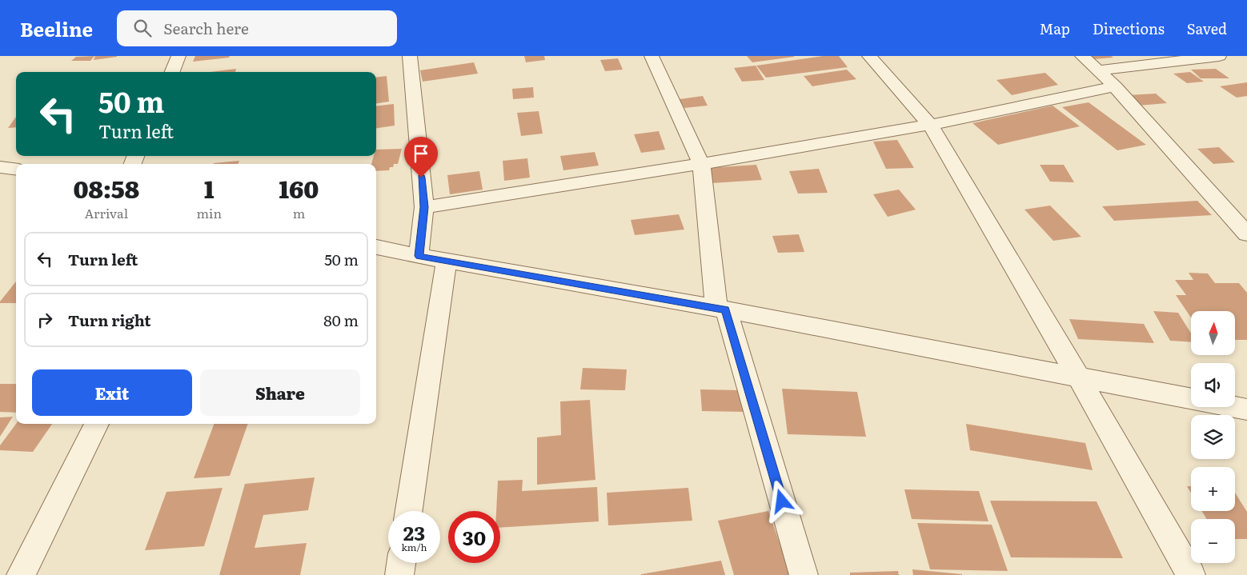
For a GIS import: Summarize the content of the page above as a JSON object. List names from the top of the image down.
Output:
{
  "north": "top",
  "page": {
    "header": "Beeline",
    "search": "Search here",
    "nav": ["Map", "Directions", "Saved"],
    "turn": ["50 m", "Turn left"],
    "eta": [
      "08:58",
      "Arrival",
      "1",
      "min",
      "160",
      "m"
    ],
    "list": [
      {
        "name": "Turn left",
        "value": "50 m"
      },
      {
        "name": "Turn right",
        "value": "80 m"
      }
    ],
    "map_buttons": ["+", "−"],
    "buttons": ["Exit", "Share"],
    "speed": "23 km/h",
    "limit": "30"
  }
}
